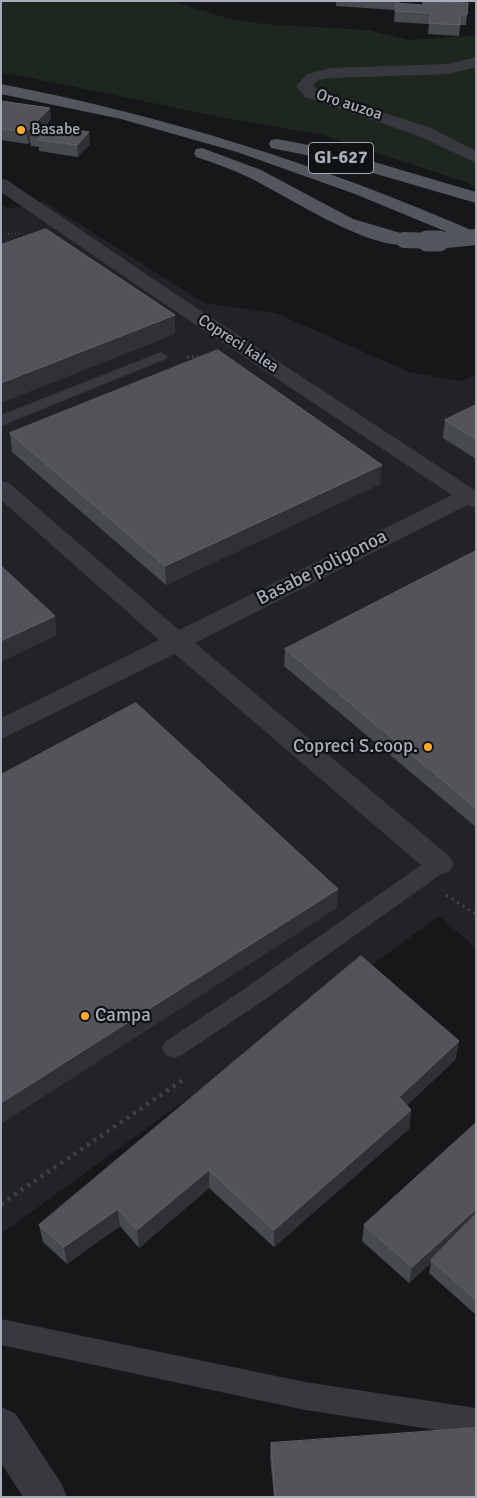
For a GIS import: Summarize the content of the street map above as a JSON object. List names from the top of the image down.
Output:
{
  "streets": {
    "main road": ["GI-627"],
    "street": ["Oro auzoa", "Copreci kalea", "Basabe poligonoa"]
  },
  "crossings": [
    ["Copreci kalea", "Basabe poligonoa"]
  ],
  "places": ["Basabe", "Copreci S.coop.", "Campa"]
}
